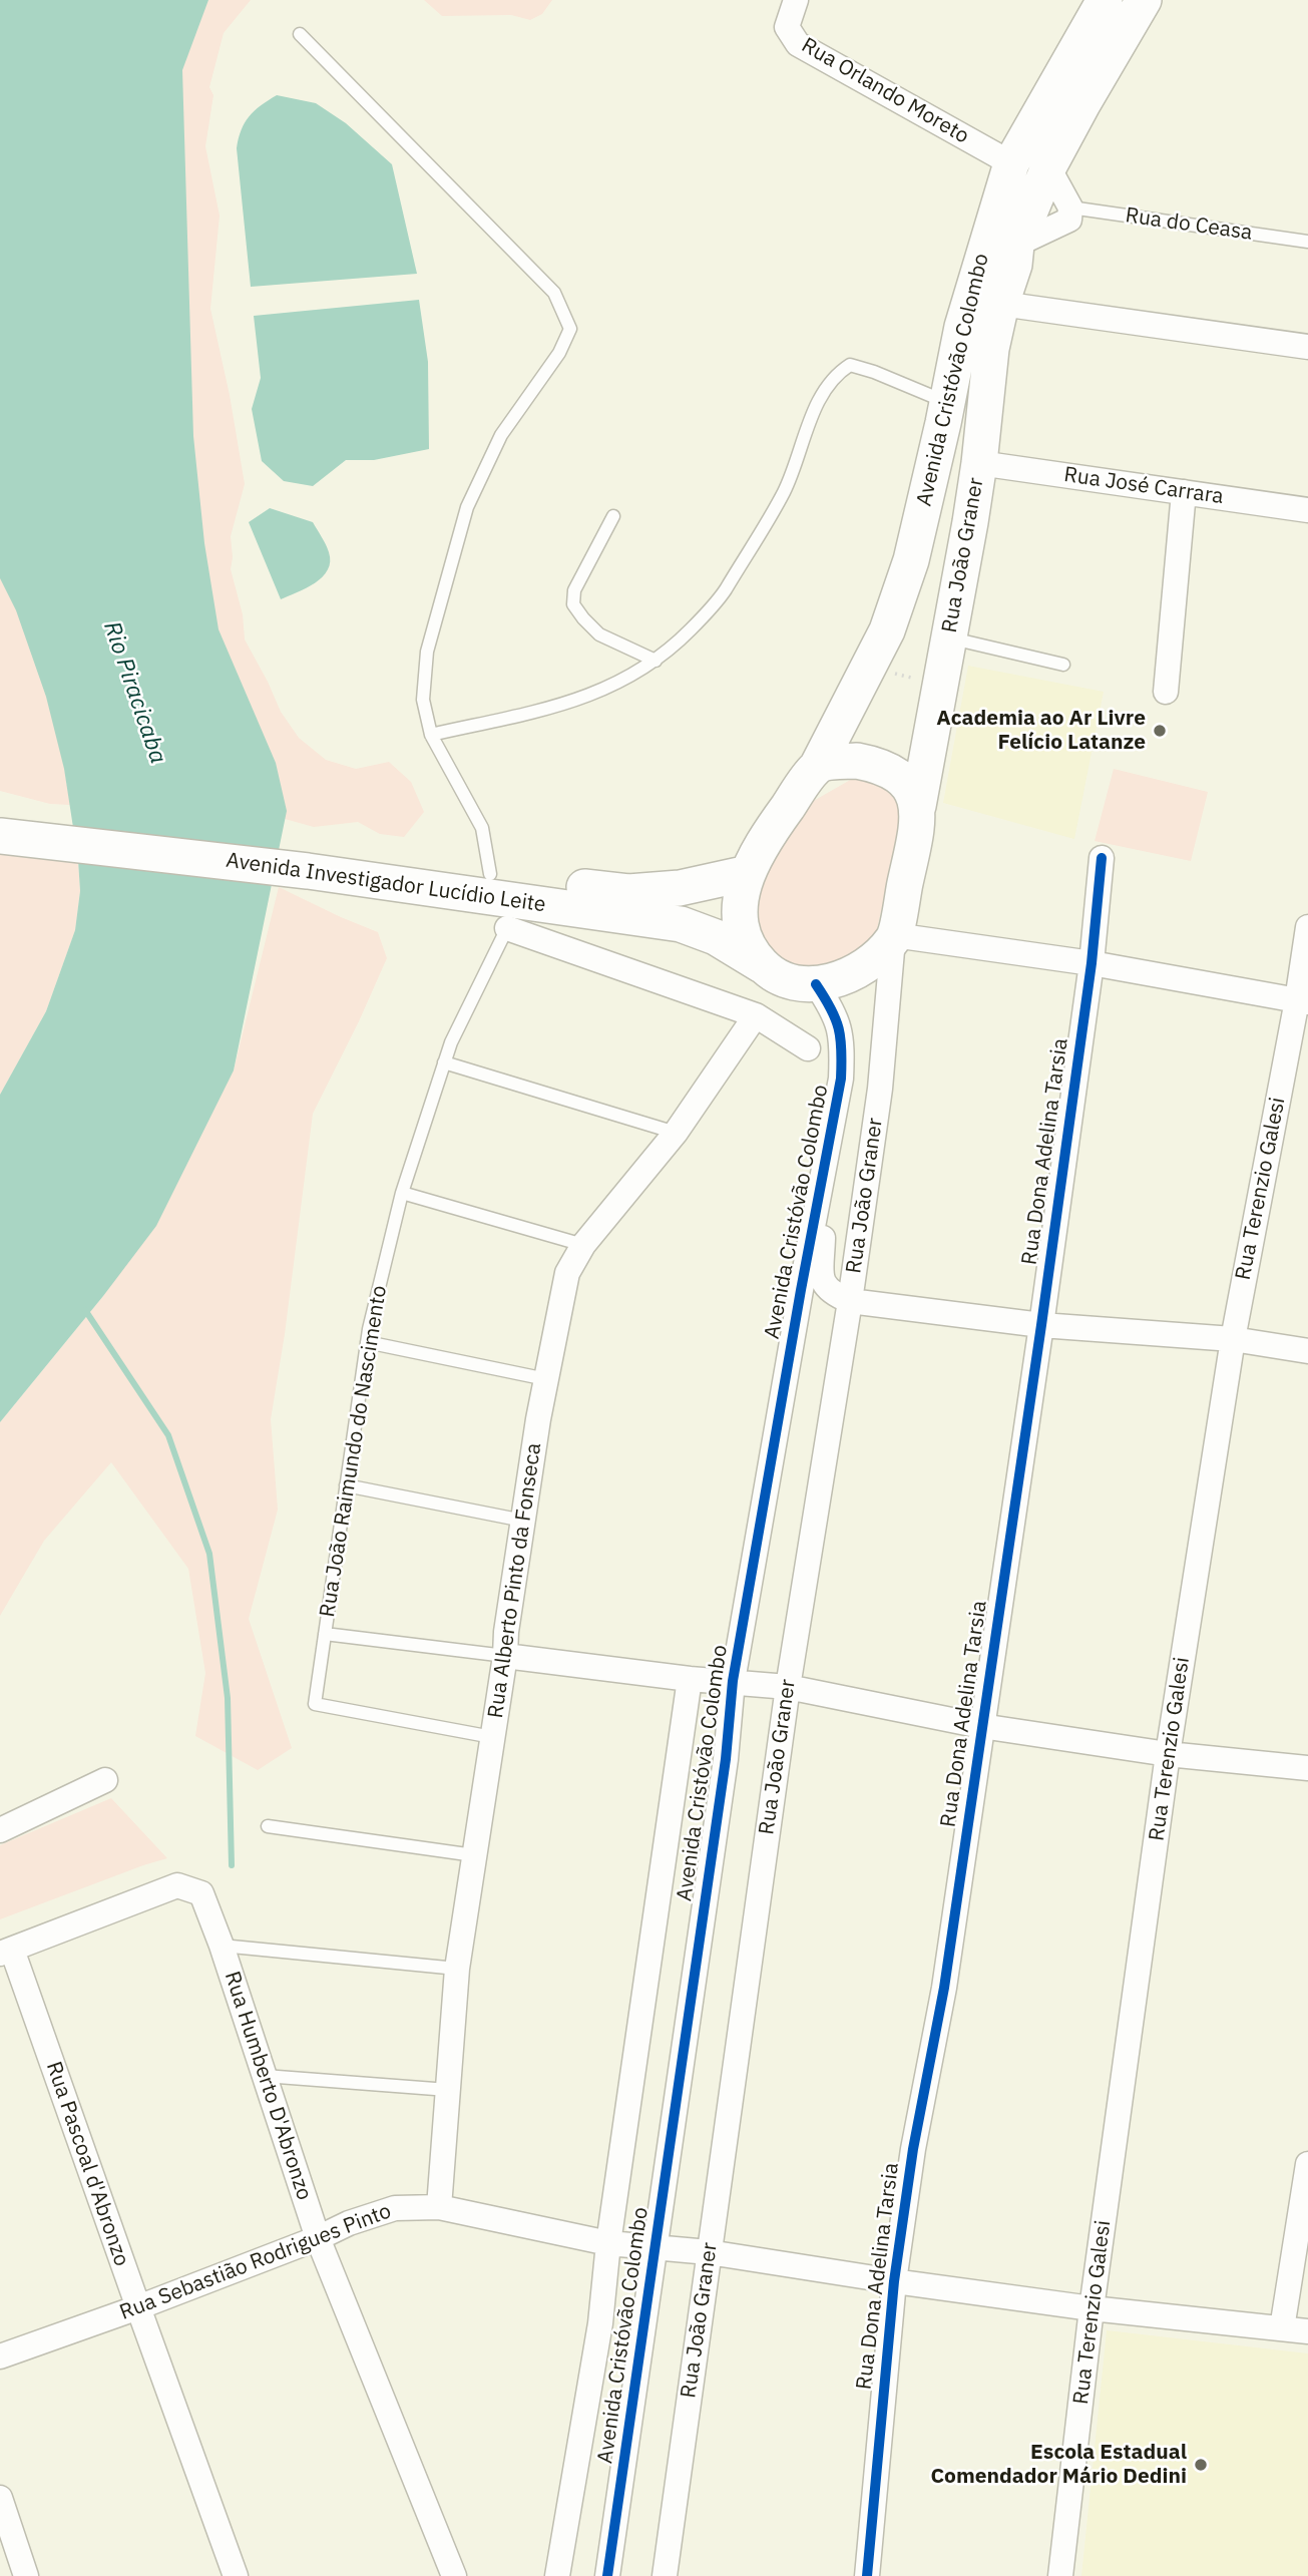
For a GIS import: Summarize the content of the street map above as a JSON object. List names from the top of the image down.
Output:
{
  "streets": {
    "main road": ["Avenida Cristóvão Colombo", "Rua João Graner", "Avenida Investigador Lucídio Leite"],
    "street": [
      "Rua Orlando Moreto",
      "Rua José Carrara",
      "Rua Dona Adelina Tarsia",
      "Rua Terenzio Galesi",
      "Rua Alberto Pinto da Fonseca",
      "Rua Humberto D'Abronzo",
      "Rua Pascoal d'Abronzo",
      "Rua Sebastião Rodrigues Pinto"
    ],
    "lane": ["Rua do Ceasa", "Rua João Raimundo do Nascimento"]
  },
  "crossings": [
    ["Rua Orlando Moreto", "Avenida Cristóvão Colombo"],
    ["Avenida Cristóvão Colombo", "Rua João Graner"],
    ["Avenida Cristóvão Colombo", "Avenida Investigador Lucídio Leite"],
    ["Avenida Cristóvão Colombo", "Rua Sebastião Rodrigues Pinto"],
    ["Rua José Carrara", "Rua João Graner"],
    ["Rua João Graner", "Avenida Investigador Lucídio Leite"],
    ["Rua João Graner", "Rua Sebastião Rodrigues Pinto"],
    ["Rua Dona Adelina Tarsia", "Rua Sebastião Rodrigues Pinto"],
    ["Rua Terenzio Galesi", "Rua Sebastião Rodrigues Pinto"],
    ["Rua João Raimundo do Nascimento", "Rua Alberto Pinto da Fonseca"],
    ["Rua Alberto Pinto da Fonseca", "Rua Sebastião Rodrigues Pinto"],
    ["Rua Humberto D'Abronzo", "Rua Pascoal d'Abronzo"],
    ["Rua Humberto D'Abronzo", "Rua Sebastião Rodrigues Pinto"],
    ["Rua Pascoal d'Abronzo", "Rua Sebastião Rodrigues Pinto"]
  ],
  "water": ["Rio Piracicaba"],
  "places": ["Academia ao Ar Livre Felício Latanze", "Escola Estadual Comendador Mário Dedini"]
}
